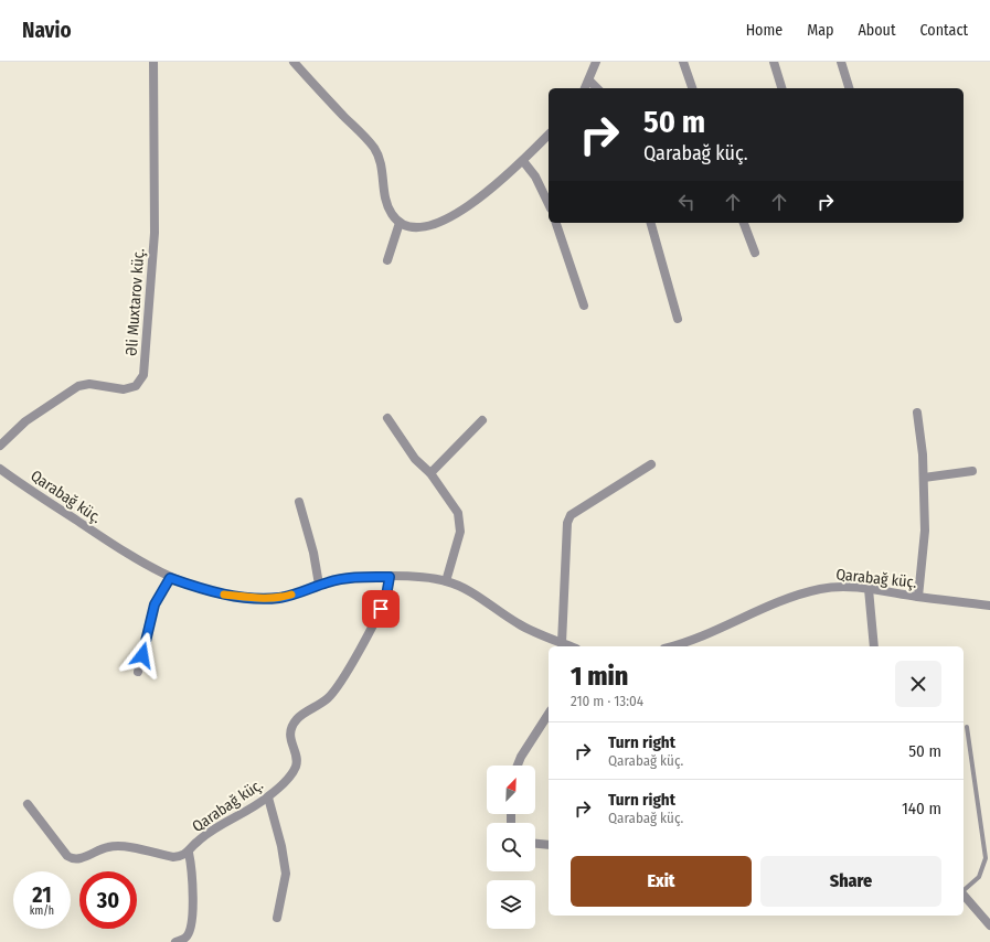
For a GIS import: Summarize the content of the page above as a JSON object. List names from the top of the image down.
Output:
{
  "streets": {
    "street": ["Əli Muxtarov küç.", "Qarabağ küç."]
  },
  "north": "top right",
  "page": {
    "header": "Navio",
    "nav": [
      "Home",
      "Map",
      "About",
      "Contact"
    ],
    "turn": ["50 m", "Qarabağ küç."],
    "heading": ["1 min", "210 m · 13:04"],
    "list": [
      {
        "name": "Turn right",
        "note": "Qarabağ küç.",
        "value": "50 m"
      },
      {
        "name": "Turn right",
        "note": "Qarabağ küç.",
        "value": "140 m"
      }
    ],
    "buttons": ["Exit", "Share"],
    "speed": "21 km/h",
    "limit": "30"
  }
}
